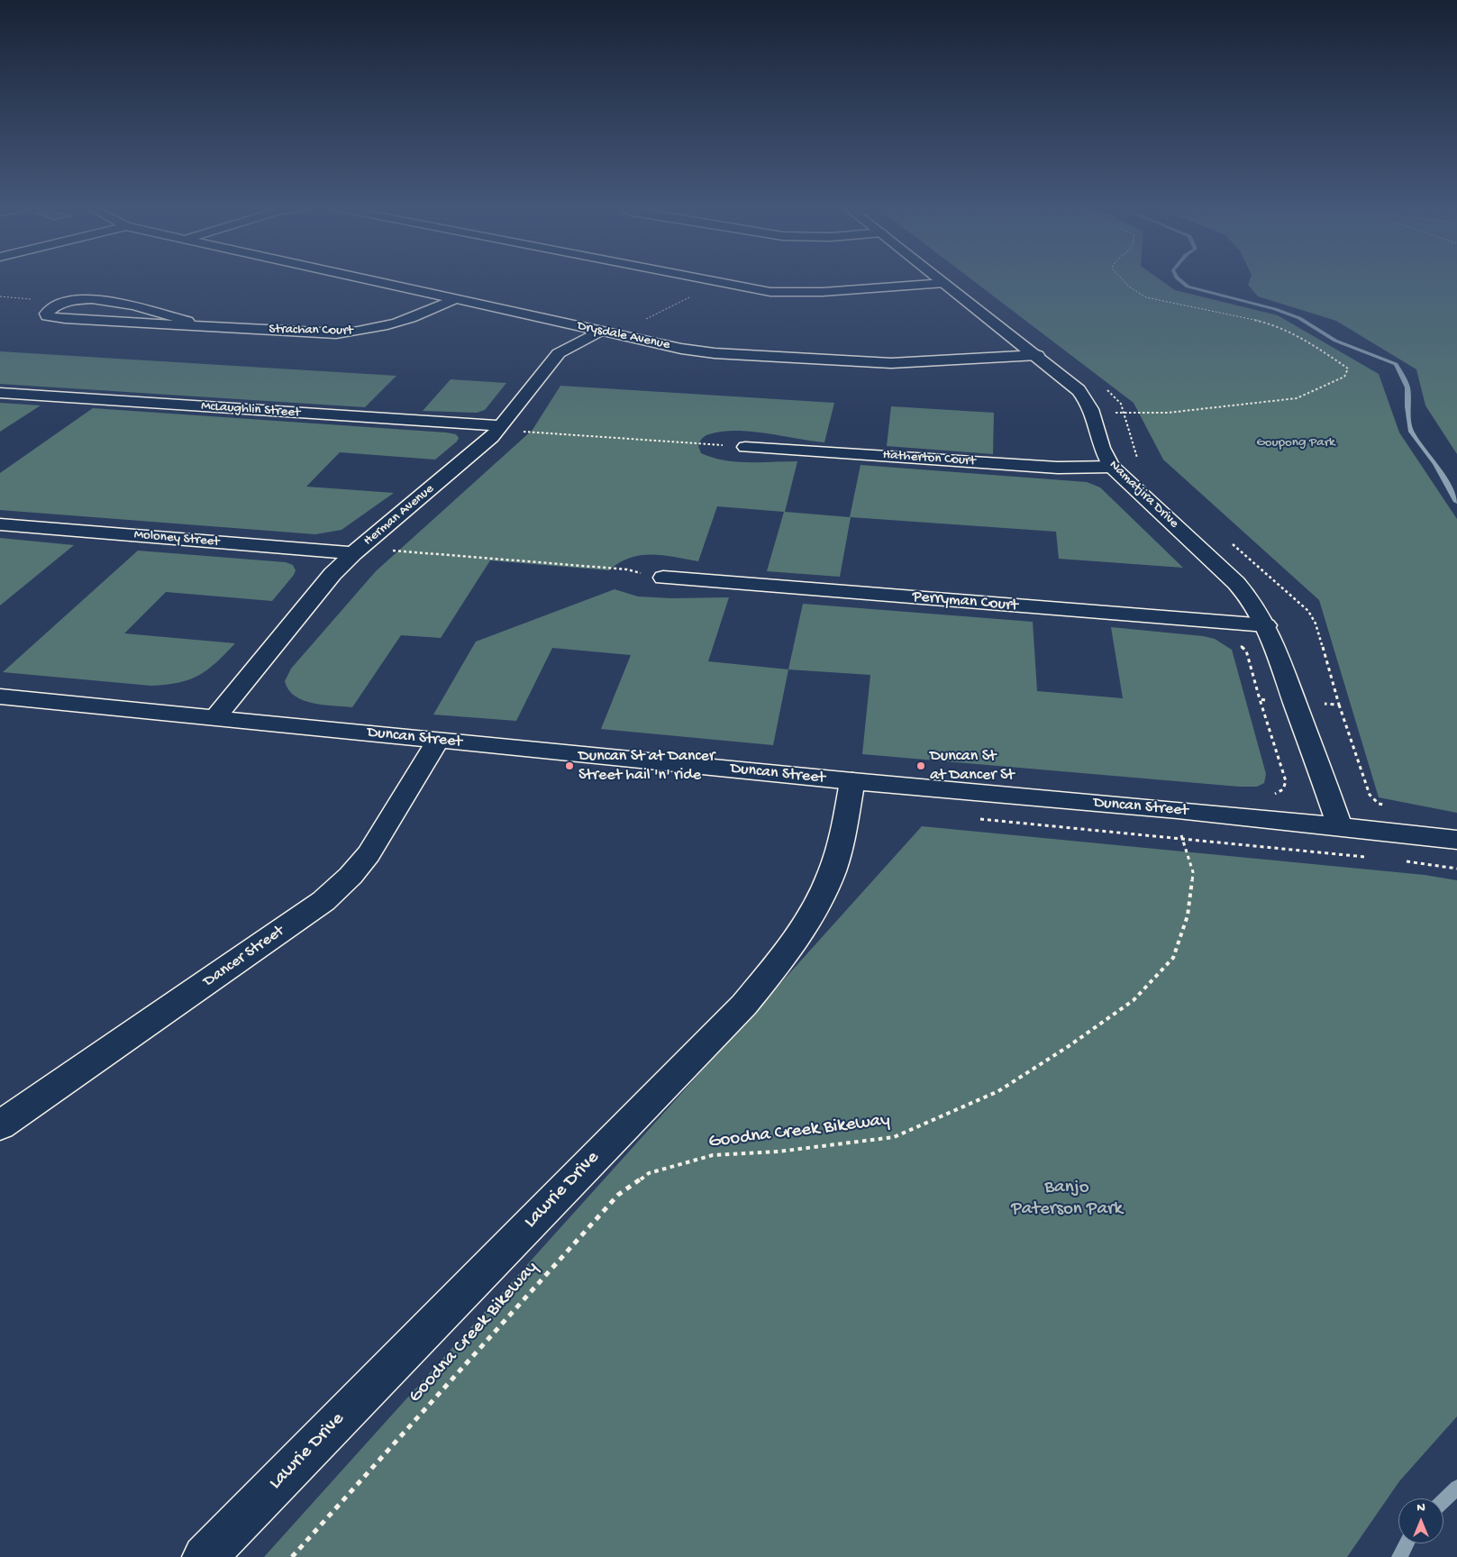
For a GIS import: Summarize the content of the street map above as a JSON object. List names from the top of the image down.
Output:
{
  "streets": {
    "street": [
      "Strachan Court",
      "Drysdale Avenue",
      "McLaughlin Street",
      "Hatherton Court",
      "Namatjira Drive",
      "Herman Avenue",
      "Moloney Street",
      "Perryman Court",
      "Duncan Street",
      "Dancer Street",
      "Lawrie Drive"
    ],
    "path": ["Goodna Creek Bikeway"]
  },
  "crossings": [
    ["Strachan Court", "Drysdale Avenue"],
    ["Drysdale Avenue", "Namatjira Drive"],
    ["Drysdale Avenue", "Herman Avenue"],
    ["McLaughlin Street", "Herman Avenue"],
    ["Hatherton Court", "Namatjira Drive"],
    ["Namatjira Drive", "Perryman Court"],
    ["Namatjira Drive", "Duncan Street"],
    ["Herman Avenue", "Moloney Street"],
    ["Herman Avenue", "Duncan Street"],
    ["Duncan Street", "Dancer Street"],
    ["Duncan Street", "Goodna Creek Bikeway"],
    ["Duncan Street", "Lawrie Drive"]
  ],
  "parks": ["Goupong Park", "Banjo Paterson Park"],
  "places": ["Duncan St at Dancer Street hail 'n' ride", "Duncan St at Dancer St"],
  "north": "top"
}
